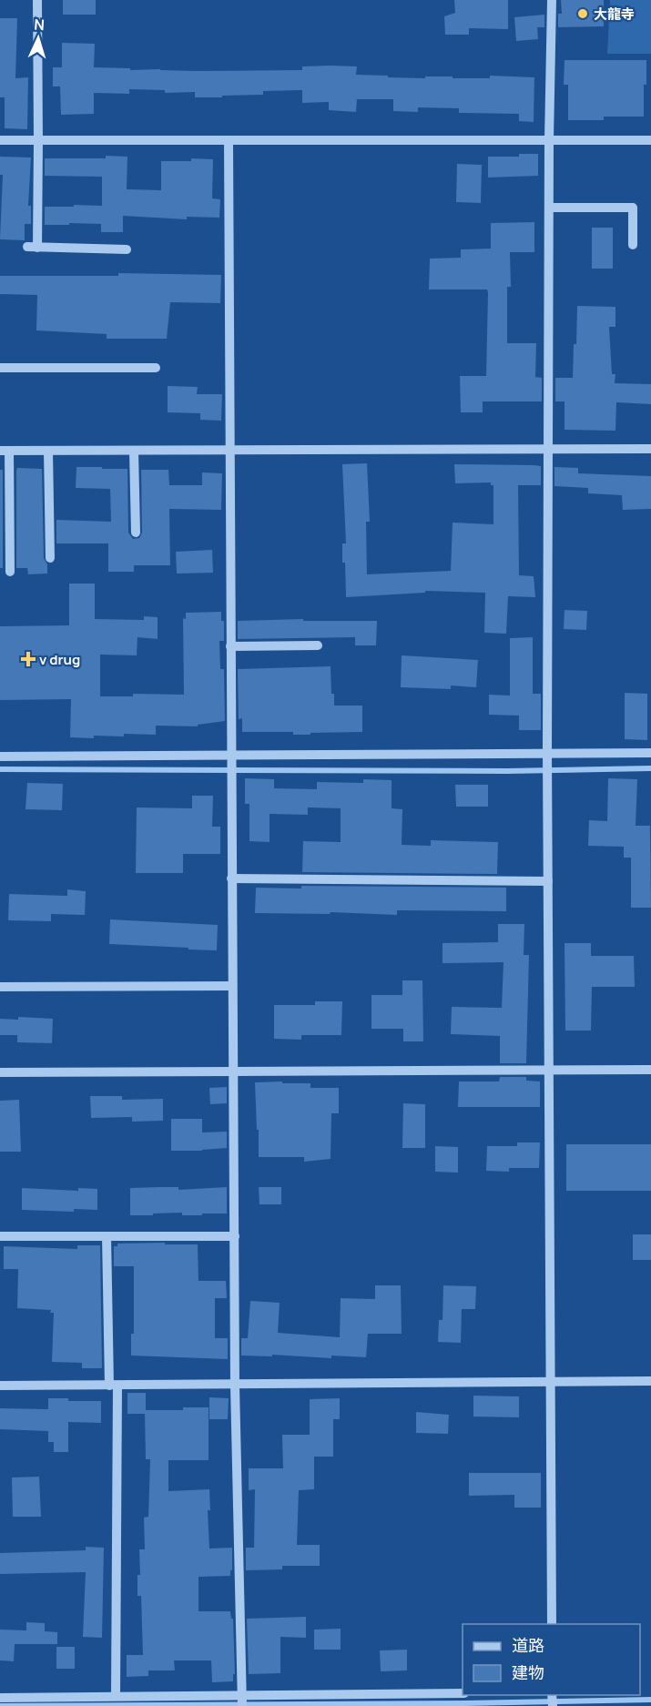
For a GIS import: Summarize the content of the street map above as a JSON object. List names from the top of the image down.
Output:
{
  "places": {
    "other": ["大龍寺"],
    "health": ["v drug"]
  },
  "legend": ["道路", "建物"],
  "north": "top"
}
